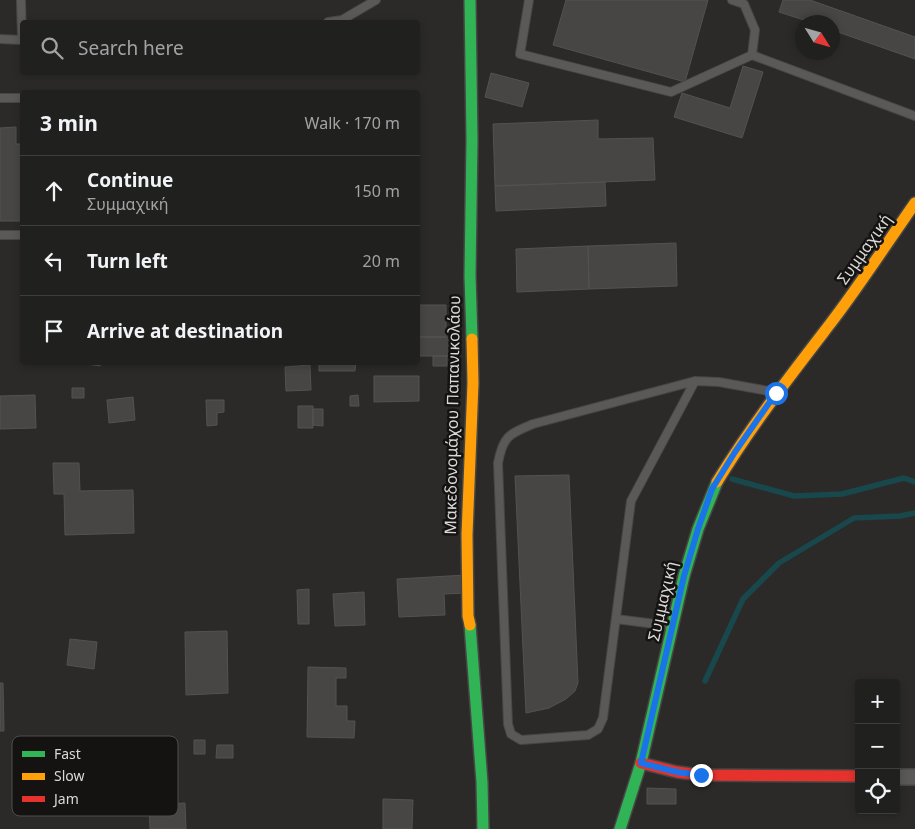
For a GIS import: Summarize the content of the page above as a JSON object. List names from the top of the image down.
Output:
{
  "streets": {
    "street": ["Συμμαχική", "Μακεδονομάχου Παπανικολάου"]
  },
  "legend": ["Fast", "Slow", "Jam"],
  "north": "bottom right",
  "page": {
    "search": "Search here",
    "heading": ["3 min", "Walk · 170 m"],
    "list": [
      ["Continue", "Συμμαχική", "150 m"],
      ["Turn left", "20 m"],
      "Arrive at destination"
    ],
    "map_buttons": ["+", "−"]
  }
}
